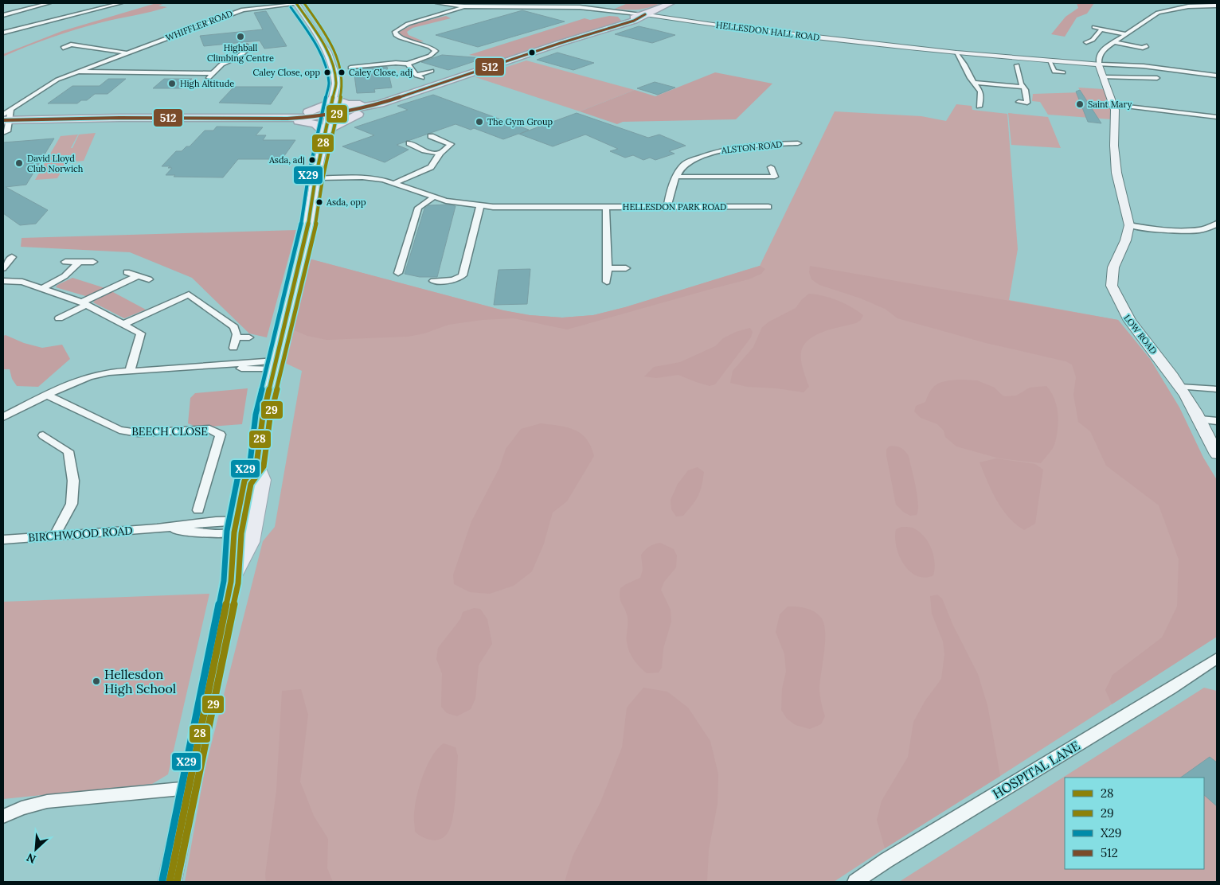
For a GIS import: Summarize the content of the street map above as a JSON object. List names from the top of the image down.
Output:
{
  "streets": {
    "street": [
      "WHIFFLER ROAD",
      "HELLESDON HALL ROAD",
      "ALSTON ROAD",
      "HELLESDON PARK ROAD",
      "LOW ROAD",
      "BEECH CLOSE",
      "BIRCHWOOD ROAD",
      "HOSPITAL LANE"
    ]
  },
  "crossings": [
    ["HELLESDON HALL ROAD", "LOW ROAD"],
    ["ALSTON ROAD", "HELLESDON PARK ROAD"]
  ],
  "places": [
    "Highball Climbing Centre",
    "Caley Close, opp",
    "Caley Close, adj",
    "High Altitude",
    "Saint Mary",
    "The Gym Group",
    "Asda, adj",
    "David Lloyd Club Norwich",
    "Asda, opp",
    "Hellesdon High School"
  ],
  "lines": [
    "transit line 28",
    "transit line 29",
    "transit line X29",
    "transit line 512"
  ],
  "legend": [
    "28",
    "29",
    "X29",
    "512"
  ],
  "north": "bottom left"
}
